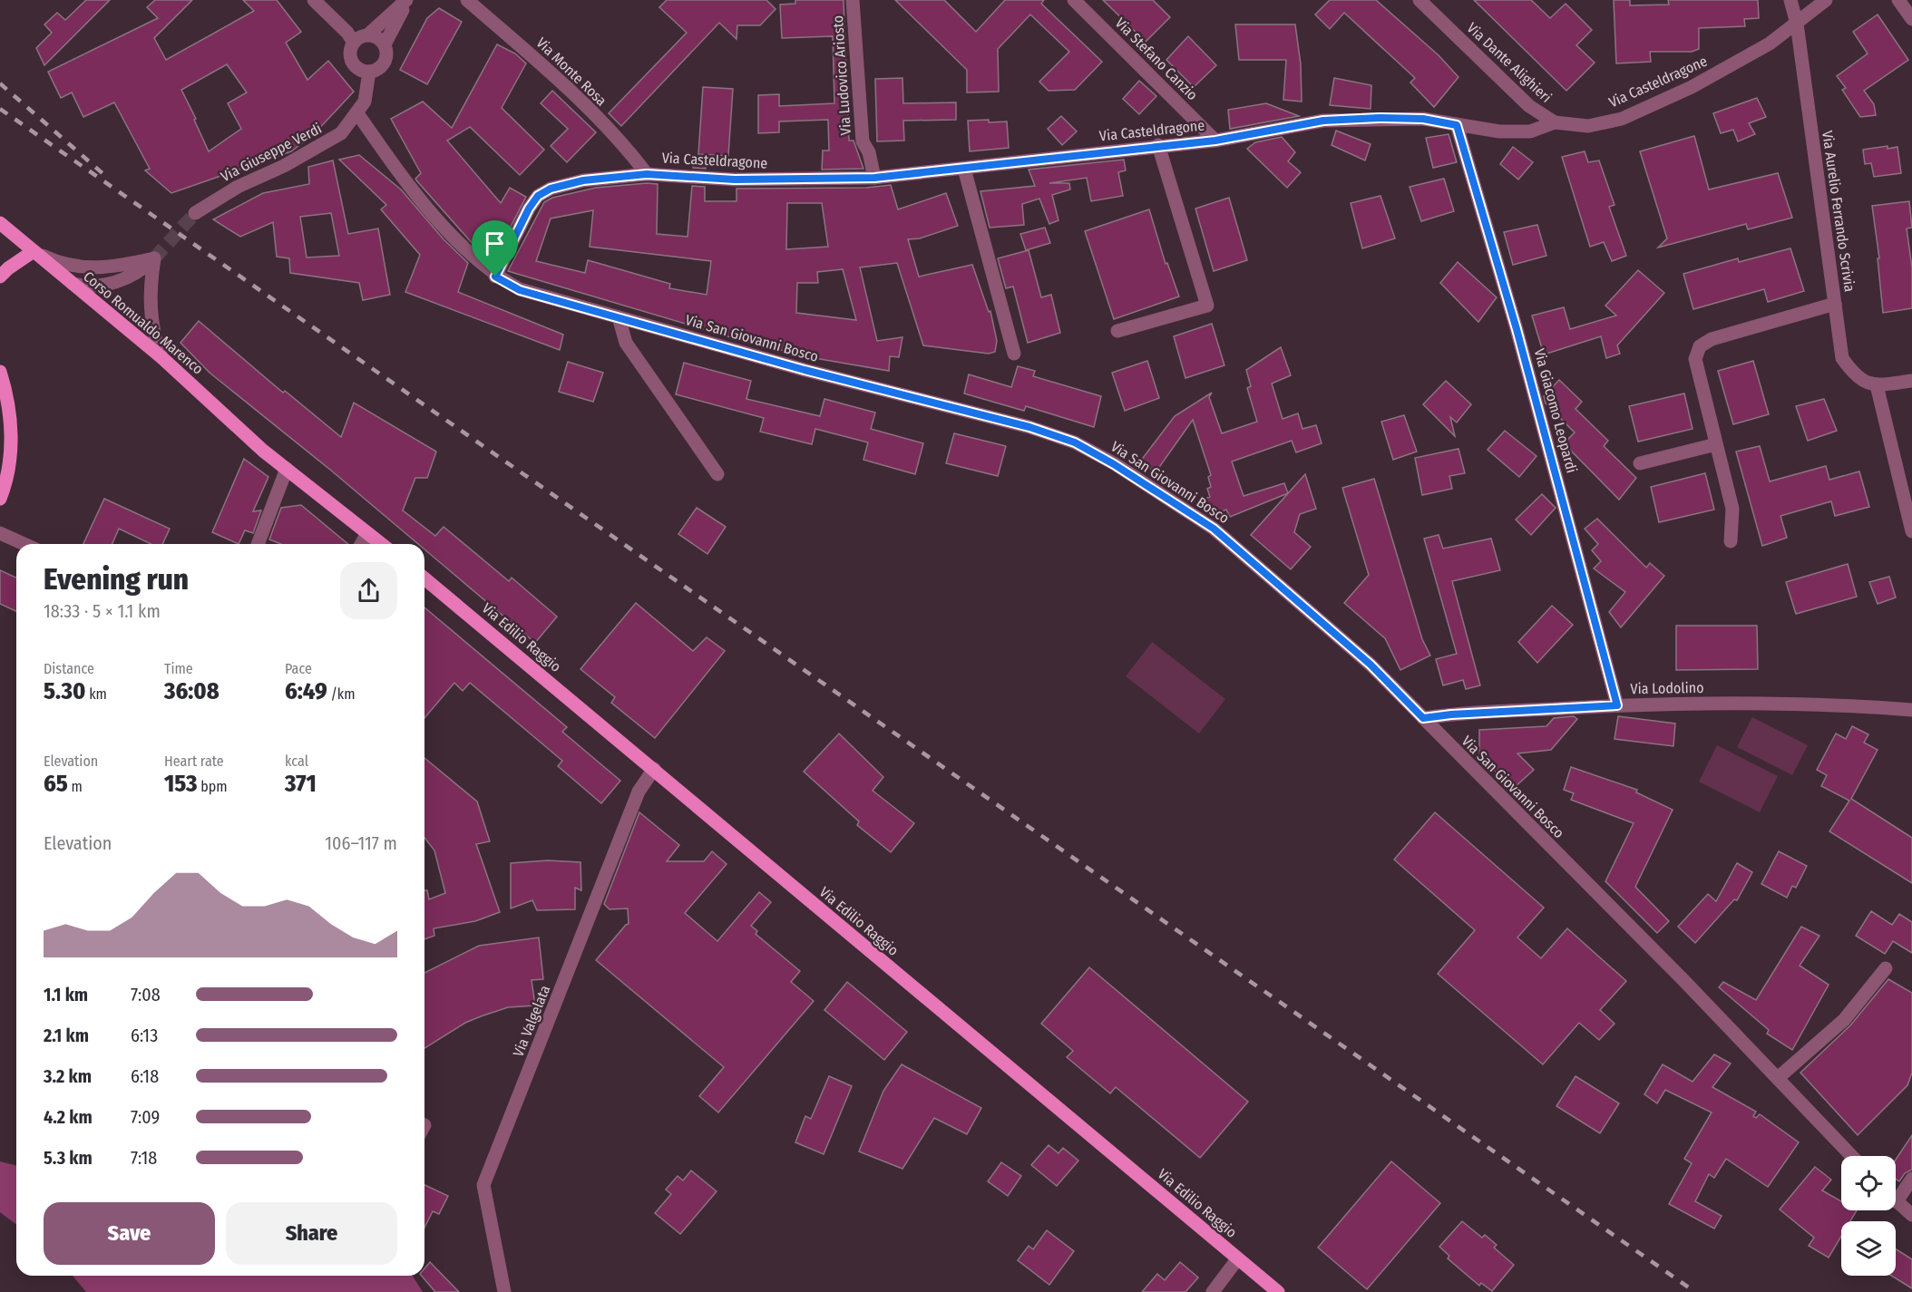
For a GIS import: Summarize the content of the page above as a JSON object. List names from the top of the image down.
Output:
{
  "streets": {
    "main road": ["Corso Romualdo Marenco", "Via Edilio Raggio"],
    "street": [
      "Via Stefano Canzio",
      "Via Dante Alighieri",
      "Via Monte Rosa",
      "Via Ludovico Ariosto",
      "Via Casteldragone",
      "Via Giuseppe Verdi",
      "Via Aurelio Ferrando Scrivia",
      "Via San Giovanni Bosco",
      "Via Giacomo Leopardi",
      "Via Lodolino",
      "Via Valgelata"
    ]
  },
  "crossings": [
    ["Via Stefano Canzio", "Via Casteldragone"],
    ["Via Dante Alighieri", "Via Casteldragone"],
    ["Via Monte Rosa", "Via Casteldragone"],
    ["Via Ludovico Ariosto", "Via Casteldragone"],
    ["Via Casteldragone", "Via Aurelio Ferrando Scrivia"],
    ["Via Casteldragone", "Via San Giovanni Bosco"],
    ["Via Casteldragone", "Via Giacomo Leopardi"],
    ["Via Giuseppe Verdi", "Via San Giovanni Bosco"],
    ["Via San Giovanni Bosco", "Via Lodolino"],
    ["Via Giacomo Leopardi", "Via Lodolino"],
    ["Via Edilio Raggio", "Via Valgelata"]
  ],
  "page": {
    "heading": ["Evening run", "18:33 · 5 × 1.1 km"],
    "stats": [
      ["Distance", "5.30 km"],
      ["Time", "36:08"],
      ["Pace", "6:49 /km"],
      ["Elevation", "65 m"],
      ["Heart rate", "153 bpm"],
      ["kcal", "371"]
    ],
    "chart": ["Elevation", "106–117 m"],
    "list": [
      {
        "name": "1.1 km",
        "note": "7:08"
      },
      {
        "name": "2.1 km",
        "note": "6:13"
      },
      {
        "name": "3.2 km",
        "note": "6:18"
      },
      {
        "name": "4.2 km",
        "note": "7:09"
      },
      {
        "name": "5.3 km",
        "note": "7:18"
      }
    ],
    "buttons": ["Save", "Share"]
  }
}
